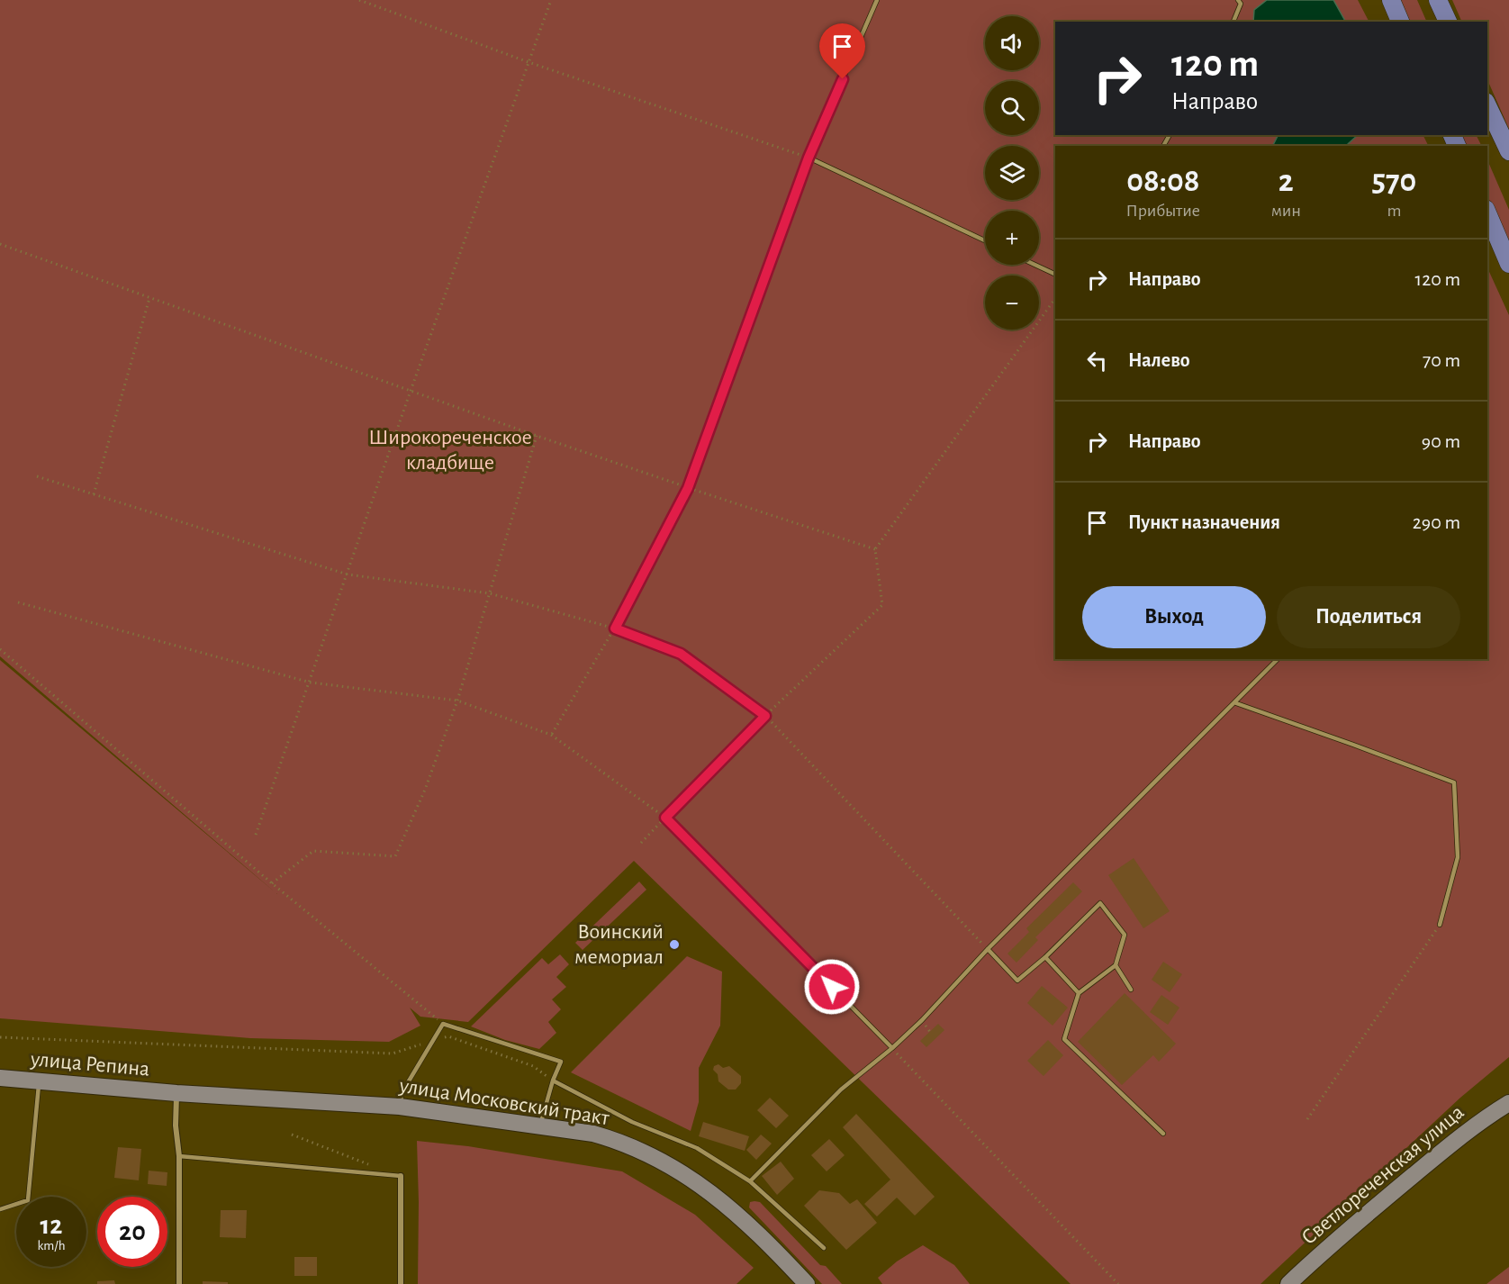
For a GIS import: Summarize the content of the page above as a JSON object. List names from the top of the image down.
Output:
{
  "streets": {
    "main road": ["улица Репина", "улица Московский тракт", "Светлореченская улица"]
  },
  "crossings": [
    ["улица Репина", "улица Московский тракт"]
  ],
  "parks": ["Широкореченское кладбище"],
  "places": ["Воинский мемориал"],
  "page": {
    "map_buttons": ["+", "−"],
    "turn": ["120 m", "Направо"],
    "eta": [
      "08:08",
      "Прибытие",
      "2",
      "мин",
      "570",
      "m"
    ],
    "list": [
      {
        "name": "Направо",
        "value": "120 m"
      },
      {
        "name": "Налево",
        "value": "70 m"
      },
      {
        "name": "Направо",
        "value": "90 m"
      },
      {
        "name": "Пункт назначения",
        "value": "290 m"
      }
    ],
    "buttons": ["Выход", "Поделиться"],
    "speed": "12 km/h",
    "limit": "20"
  }
}
